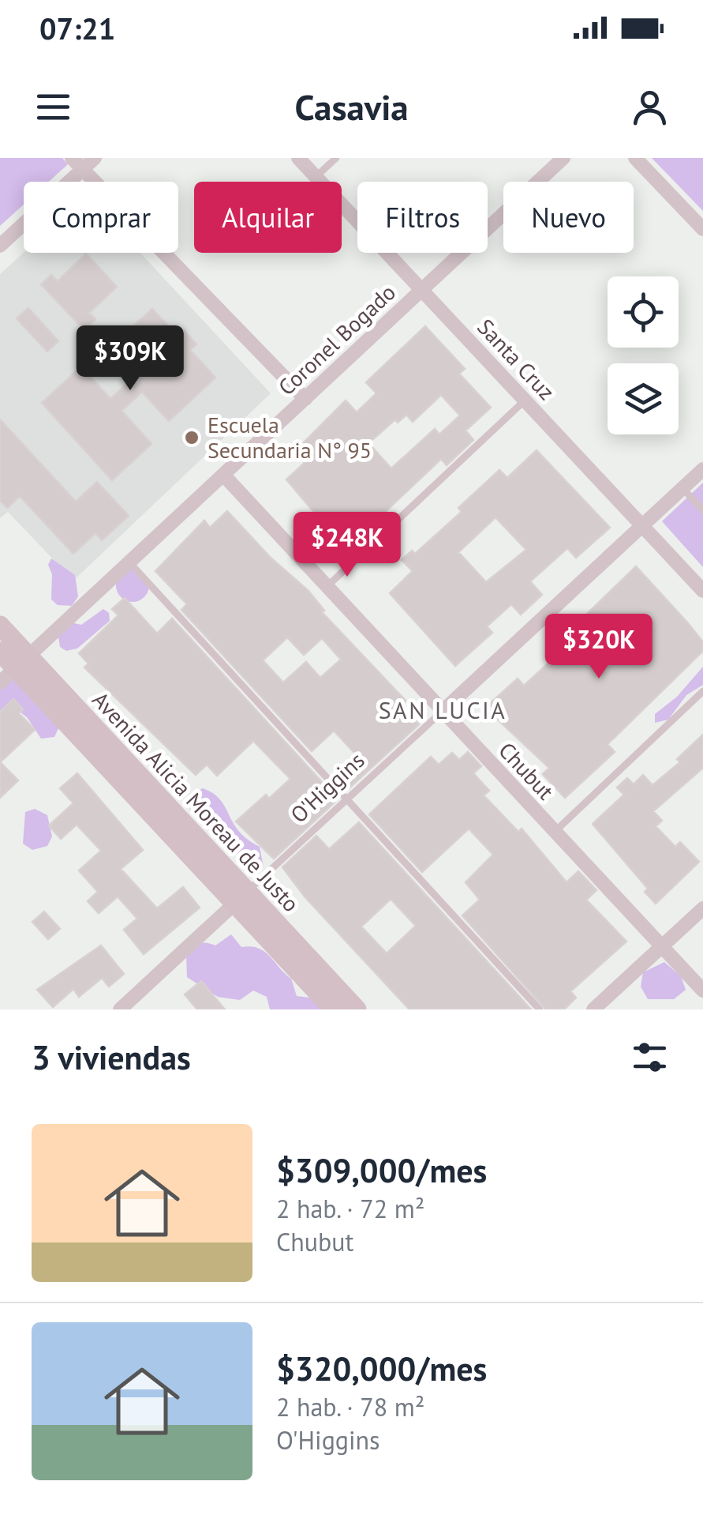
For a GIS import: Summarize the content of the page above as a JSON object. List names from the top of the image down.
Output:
{
  "streets": {
    "main road": ["Avenida Alicia Moreau de Justo"],
    "street": [
      "Coronel Bogado",
      "Santa Cruz",
      "Chubut",
      "O'Higgins"
    ]
  },
  "crossings": [
    ["Coronel Bogado", "Santa Cruz"],
    ["Coronel Bogado", "Chubut"],
    ["Coronel Bogado", "Avenida Alicia Moreau de Justo"],
    ["Santa Cruz", "O'Higgins"],
    ["Chubut", "O'Higgins"],
    ["O'Higgins", "Avenida Alicia Moreau de Justo"]
  ],
  "districts": ["SAN LUCIA"],
  "places": ["Escuela Secundaria N° 95"],
  "page": {
    "status": "07:21",
    "header": "Casavia",
    "chip": [
      "Comprar",
      "Alquilar",
      "Filtros",
      "Nuevo"
    ],
    "price": ["$309K", "$248K", "$320K"],
    "heading": "3 viviendas",
    "list": [
      {
        "name": "$309,000/mes",
        "note": "2 hab. · 72 m² · Chubut"
      },
      {
        "name": "$320,000/mes",
        "note": "2 hab. · 78 m² · O'Higgins"
      }
    ]
  }
}
